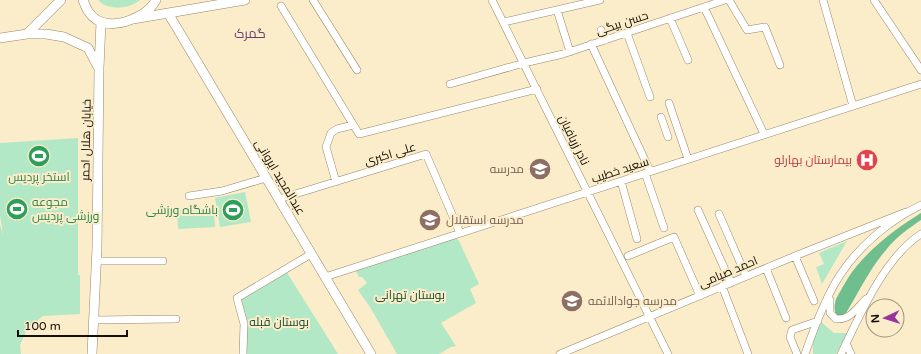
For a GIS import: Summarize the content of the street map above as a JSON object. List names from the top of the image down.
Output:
{
  "streets": {
    "main road": ["خیابان هلال احمر", "عبدالمجید ایروانی"],
    "street": [
      "حسن بیگی",
      "نادر زربافیان",
      "علی اکبری",
      "سعید خطیب",
      "احمد صیامی"
    ]
  },
  "crossings": [
    ["حسن بیگی", "نادر زربافیان"],
    ["نادر زربافیان", "سعید خطیب"],
    ["نادر زربافیان", "احمد صیامی"],
    ["علی اکبری", "سعید خطیب"],
    ["علی اکبری", "عبدالمجید ایروانی"],
    ["سعید خطیب", "عبدالمجید ایروانی"]
  ],
  "districts": ["گمرک"],
  "parks": ["بوستان تهرانی", "بوستان قبله"],
  "places": {
    "sports": ["استخر پردیس", "مجوعه ورزشی پردیس", "باشگاه ورزشی"],
    "hospital": ["بیمارستان بهارلو"],
    "school or university": ["مدرسه", "مدرسه استقلال", "مدرسه جوادالائمه"]
  },
  "scale_bar": "100 m",
  "north": "left"
}
